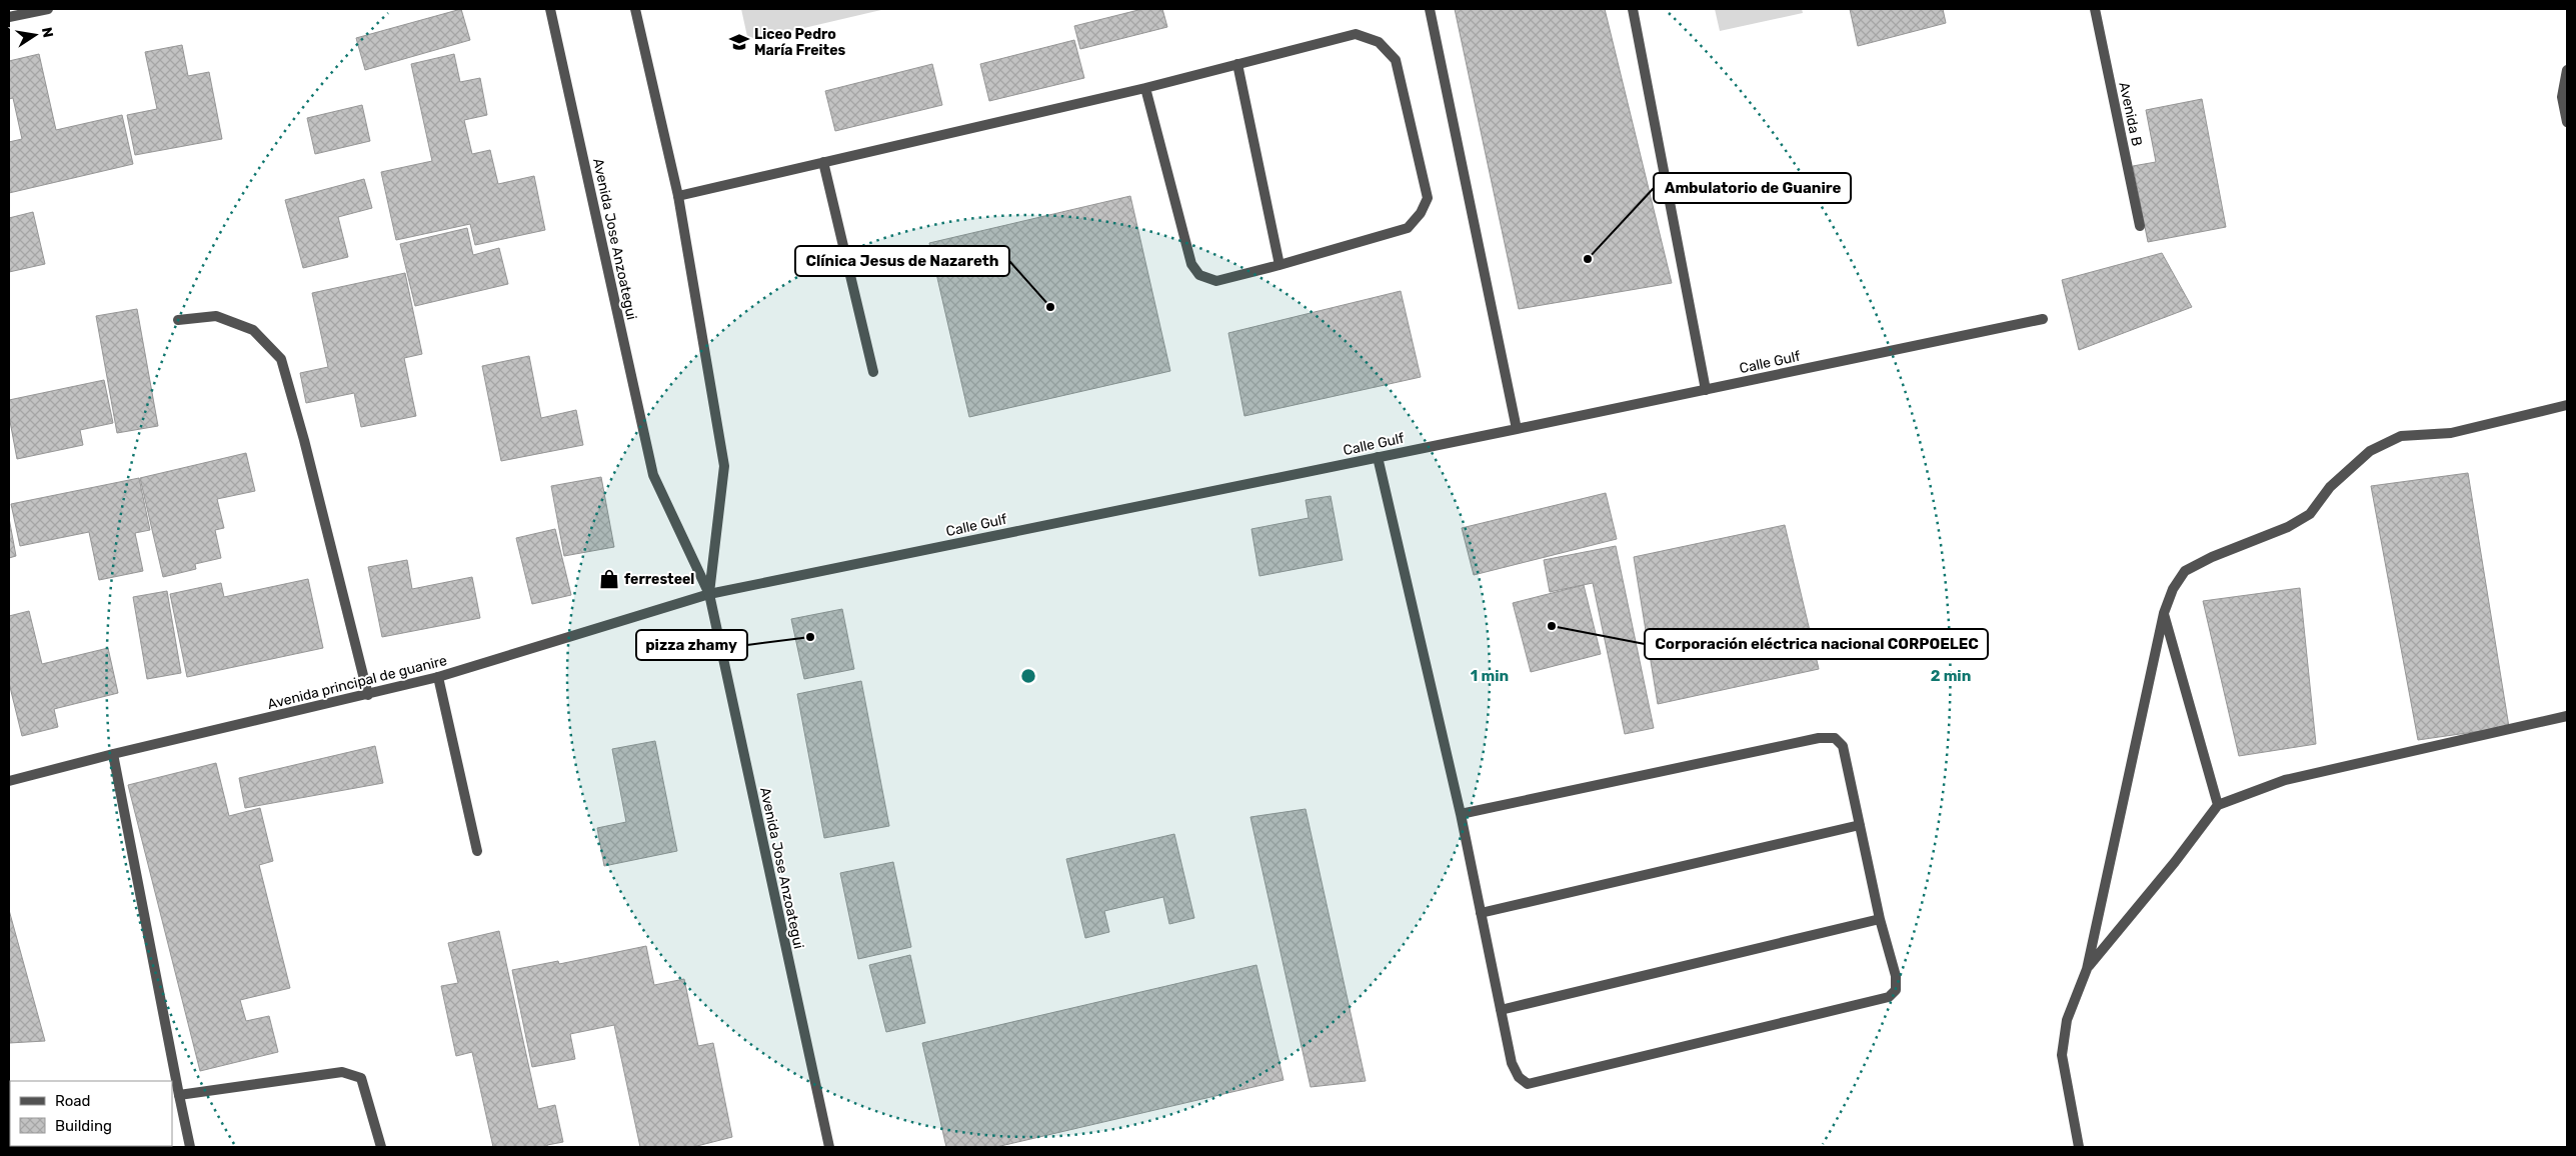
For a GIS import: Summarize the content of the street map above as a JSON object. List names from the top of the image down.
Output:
{
  "streets": {
    "street": [
      "Avenida B",
      "Avenida Jose Anzoategui",
      "Calle Gulf",
      "Avenida principal de guanire"
    ]
  },
  "crossings": [
    ["Avenida Jose Anzoategui", "Calle Gulf"],
    ["Avenida Jose Anzoategui", "Avenida principal de guanire"],
    ["Calle Gulf", "Avenida principal de guanire"]
  ],
  "places": {
    "school or university": ["Liceo Pedro María Freites"],
    "other": [
      "Ambulatorio de Guanire",
      "Clínica Jesus de Nazareth",
      "Corporación eléctrica nacional CORPOELEC",
      "pizza zhamy"
    ],
    "shop": ["ferresteel"]
  },
  "legend": ["Road", "Building"],
  "north": "right",
  "rings": ["1 min", "2 min"]
}
